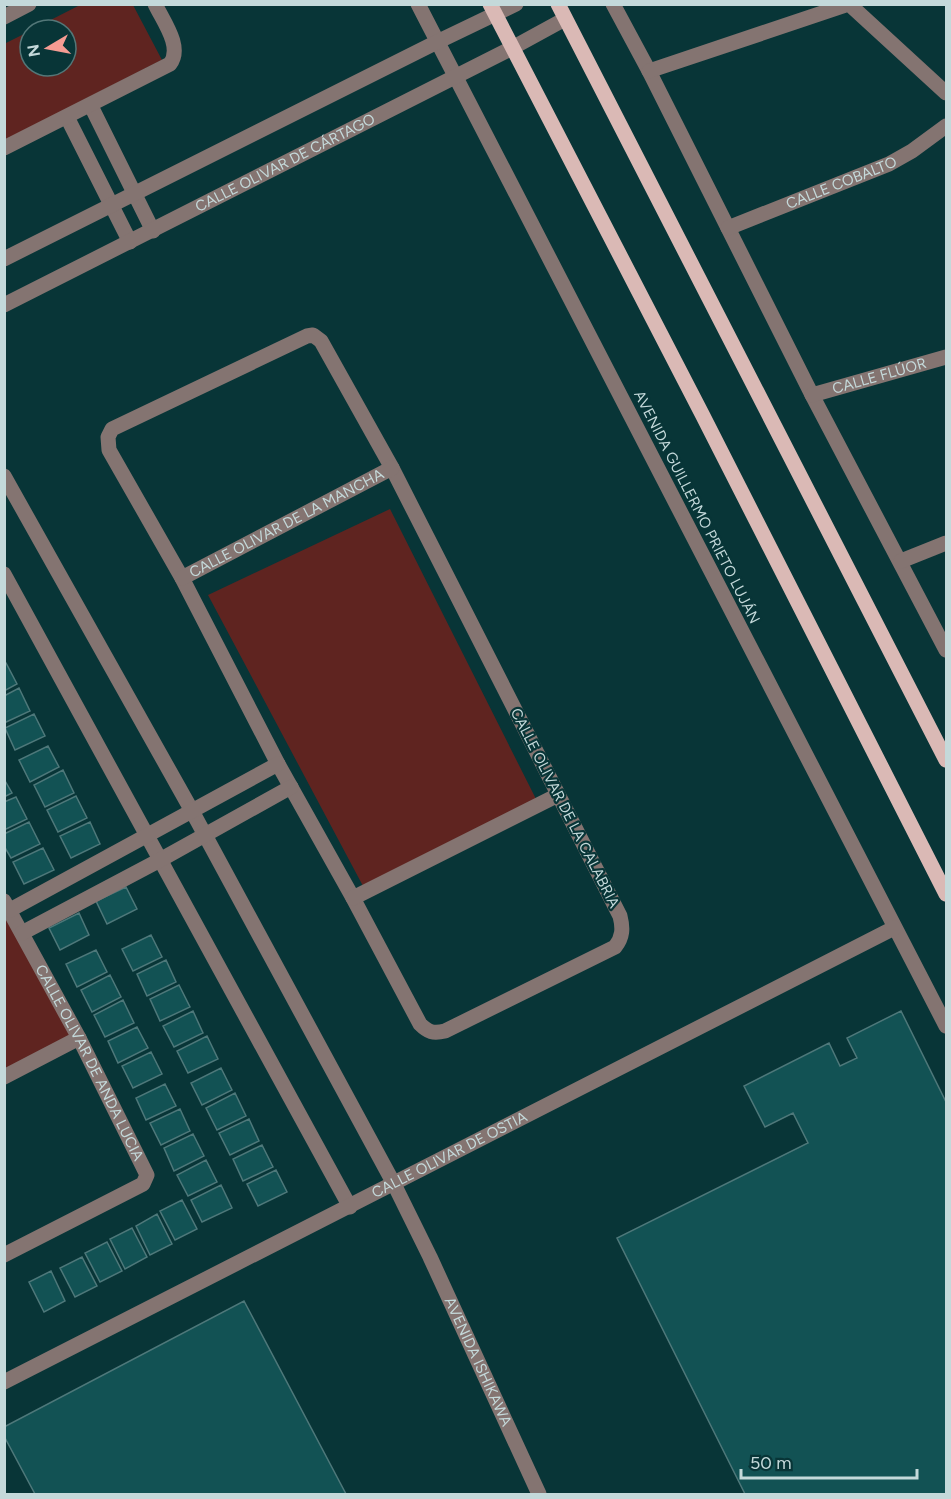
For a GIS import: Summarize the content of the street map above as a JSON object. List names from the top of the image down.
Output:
{
  "streets": {
    "street": [
      "CALLE OLIVAR DE CÁRTAGO",
      "CALLE COBALTO",
      "CALLE FLÚOR",
      "AVENIDA GUILLERMO PRIETO LUJÁN",
      "CALLE OLIVAR DE LA MANCHA",
      "CALLE OLIVAR DE LA CALABRIA",
      "CALLE OLIVAR DE ANDA LUCIA",
      "CALLE OLIVAR DE OSTIA",
      "AVENIDA ISHIKAWA"
    ]
  },
  "crossings": [
    ["CALLE OLIVAR DE CÁRTAGO", "AVENIDA GUILLERMO PRIETO LUJÁN"],
    ["AVENIDA GUILLERMO PRIETO LUJÁN", "CALLE OLIVAR DE OSTIA"],
    ["CALLE OLIVAR DE LA MANCHA", "CALLE OLIVAR DE LA CALABRIA"],
    ["CALLE OLIVAR DE OSTIA", "AVENIDA ISHIKAWA"]
  ],
  "scale_bar": "50 m",
  "north": "left"
}
